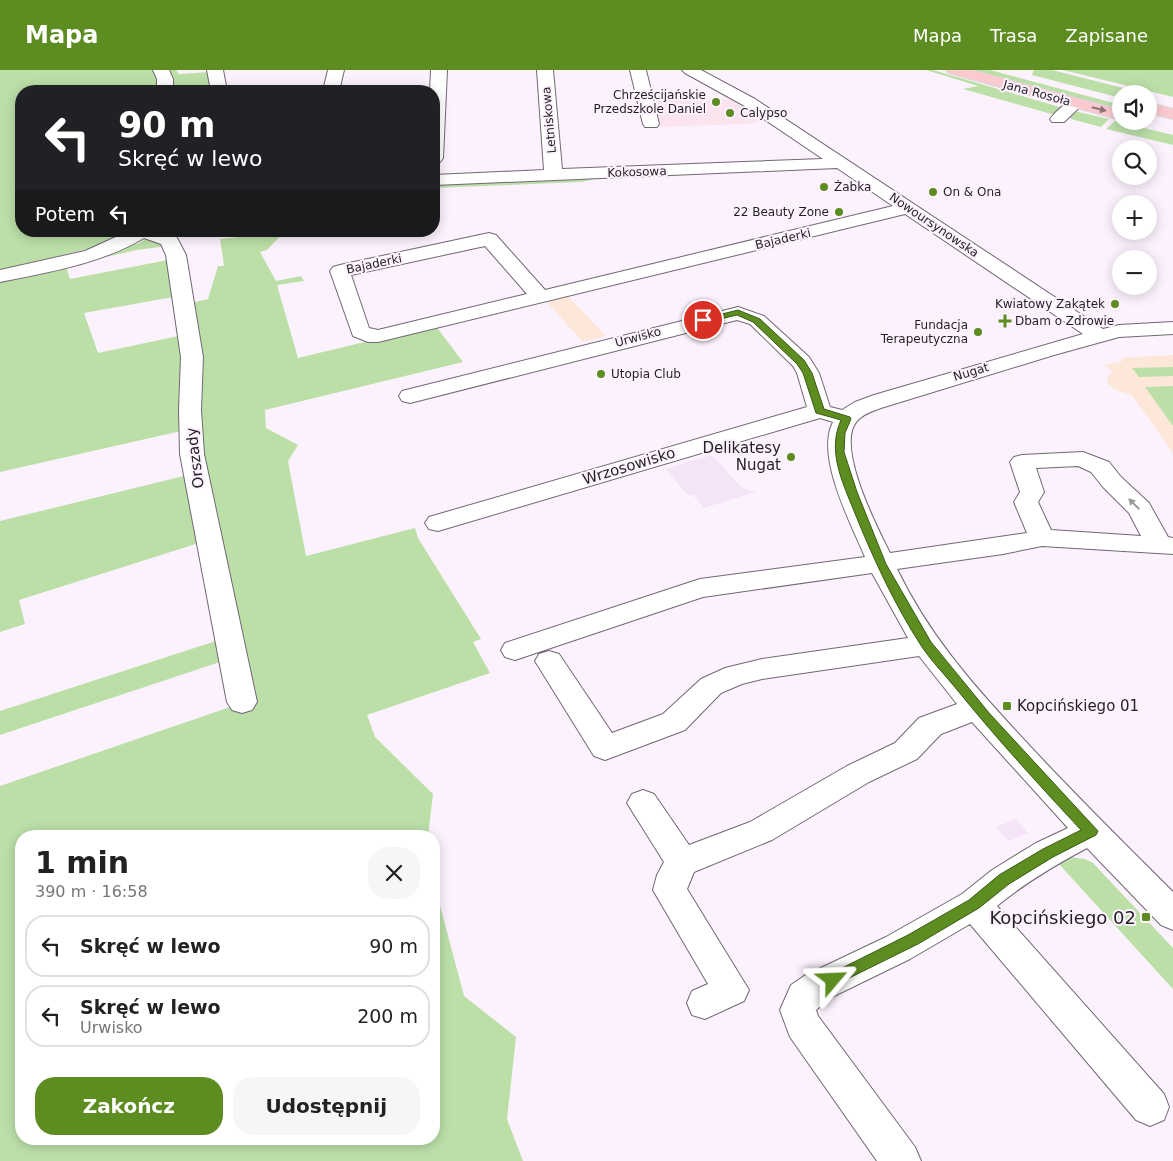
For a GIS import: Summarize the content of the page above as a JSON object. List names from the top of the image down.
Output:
{
  "streets": {
    "main road": ["Jana Rosoła"],
    "street": [
      "Letniskowa",
      "Kokosowa",
      "Nowoursynowska",
      "Bajaderki",
      "Urwisko",
      "Nugat",
      "Orszady",
      "Wrzosowisko"
    ]
  },
  "crossings": [
    ["Kokosowa", "Nowoursynowska"],
    ["Nowoursynowska", "Bajaderki"],
    ["Nowoursynowska", "Nugat"],
    ["Urwisko", "Nugat"],
    ["Urwisko", "Wrzosowisko"],
    ["Nugat", "Wrzosowisko"]
  ],
  "places": {
    "other": [
      "Chrześcijańskie Przedszkole Daniel",
      "Calypso",
      "Żabka",
      "On & Ona",
      "22 Beauty Zone",
      "Kwiatowy Zakątek",
      "Fundacja Terapeutyczna",
      "Utopia Club",
      "Delikatesy Nugat"
    ],
    "health": ["Dbam o Zdrowie"],
    "transit": ["Kopcińskiego 01", "Kopcińskiego 02"]
  },
  "page": {
    "header": "Mapa",
    "nav": ["Mapa", "Trasa", "Zapisane"],
    "map_buttons": ["+", "−"],
    "turn": ["90 m", "Skręć w lewo"],
    "then": "Potem",
    "heading": ["1 min", "390 m · 16:58"],
    "list": [
      {
        "name": "Skręć w lewo",
        "value": "90 m"
      },
      {
        "name": "Skręć w lewo",
        "note": "Urwisko",
        "value": "200 m"
      }
    ],
    "buttons": ["Zakończ", "Udostępnij"]
  }
}
